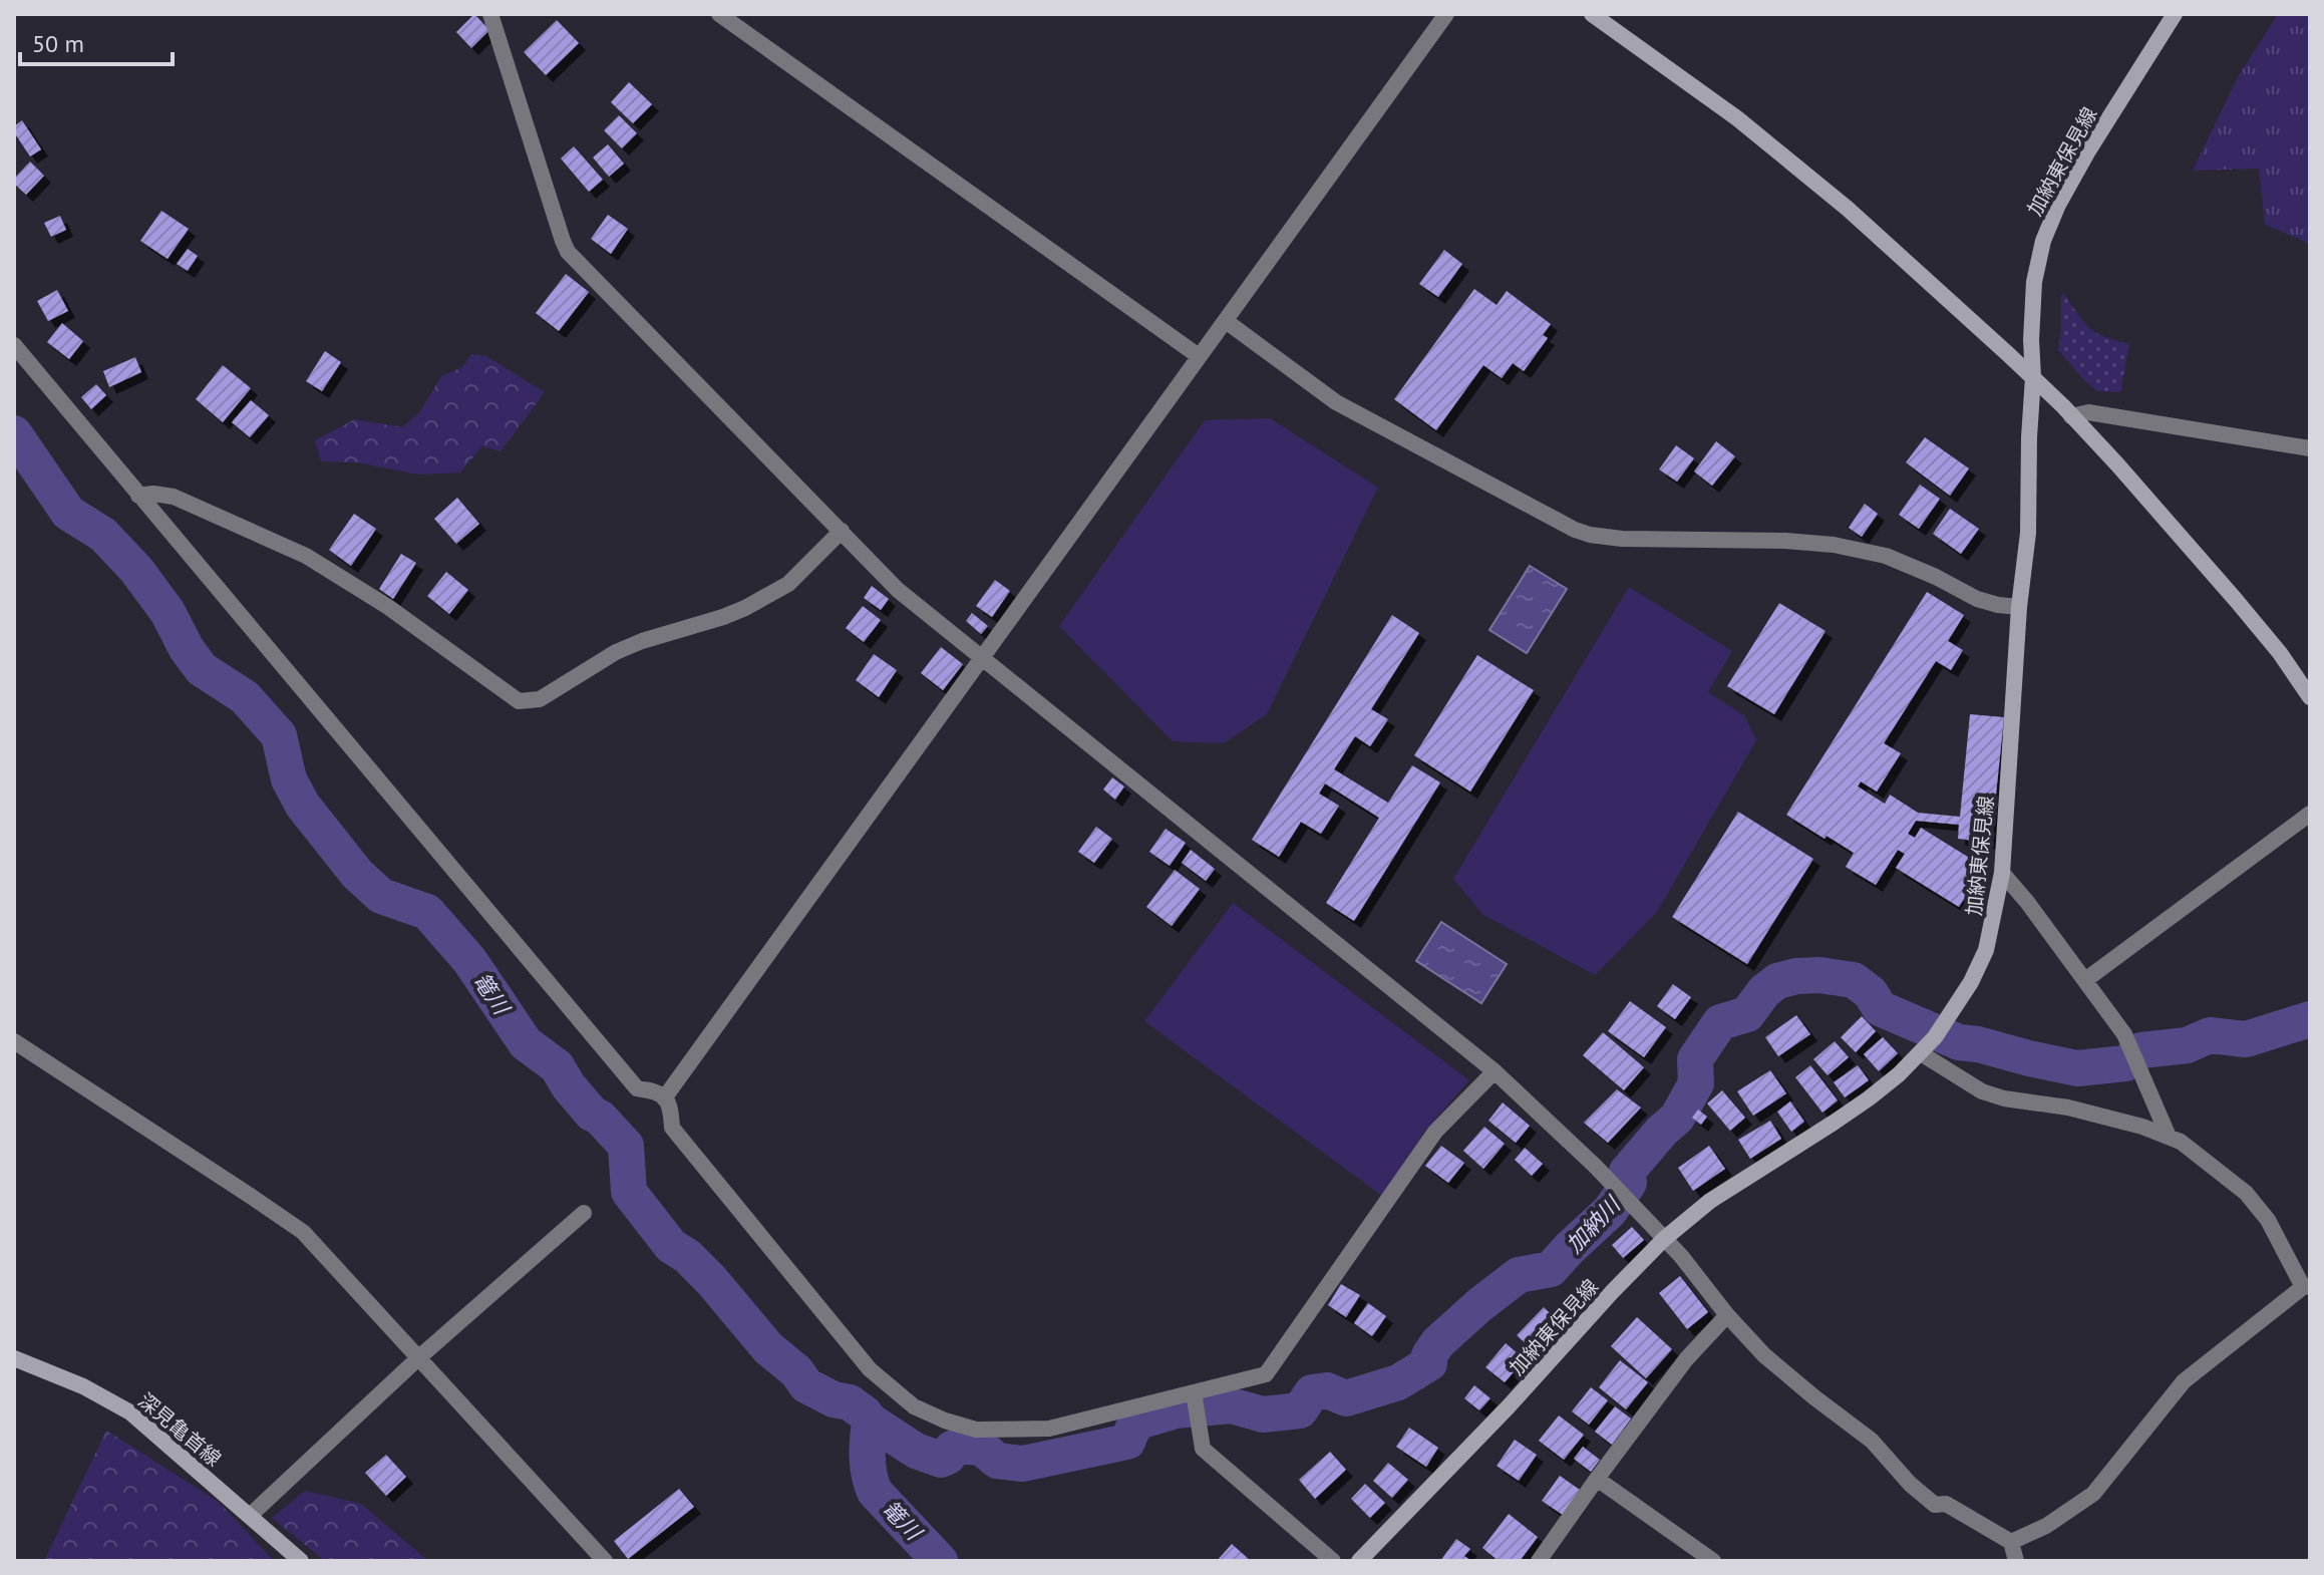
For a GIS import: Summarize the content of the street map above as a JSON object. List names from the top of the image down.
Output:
{
  "streets": {
    "main road": ["加納東保見線", "深見亀首線"]
  },
  "water": ["篭川", "加納川"],
  "scale_bar": "50 m"
}
